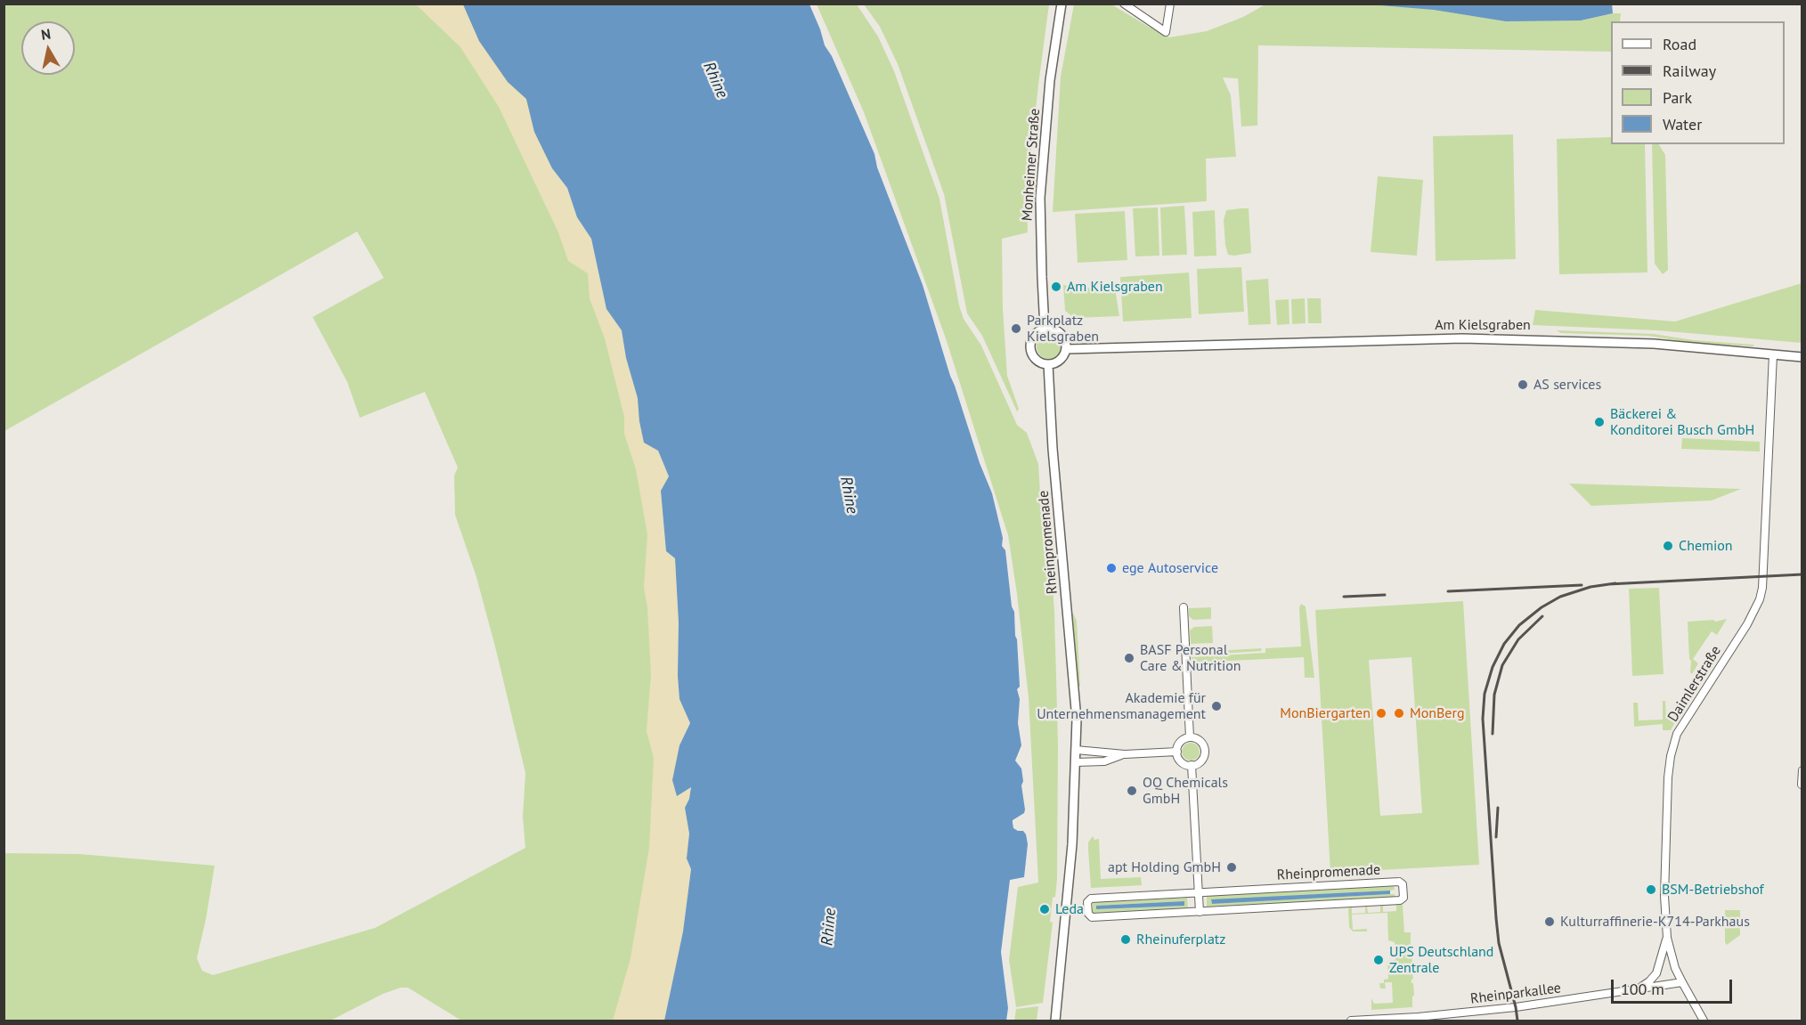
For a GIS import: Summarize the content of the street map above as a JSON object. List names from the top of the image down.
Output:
{
  "streets": {
    "street": [
      "Monheimer Straße",
      "Am Kielsgraben",
      "Rheinpromenade",
      "Daimlerstraße",
      "Rheinparkallee"
    ]
  },
  "crossings": [
    ["Monheimer Straße", "Am Kielsgraben"],
    ["Monheimer Straße", "Rheinpromenade"],
    ["Am Kielsgraben", "Rheinpromenade"],
    ["Am Kielsgraben", "Daimlerstraße"],
    ["Daimlerstraße", "Rheinparkallee"]
  ],
  "water": ["Rhine"],
  "places": [
    "Am Kielsgraben",
    "Parkplatz Kielsgraben",
    "AS services",
    "Bäckerei & Konditorei Busch GmbH",
    "Chemion",
    "ege Autoservice",
    "BASF Personal Care & Nutrition",
    "Akademie für Unternehmensmanagement",
    "MonBiergarten",
    "MonBerg",
    "OQ Chemicals GmbH",
    "apt Holding GmbH",
    "BSM-Betriebshof",
    "Leda",
    "Kulturraffinerie-K714-Parkhaus",
    "Rheinuferplatz",
    "UPS Deutschland Zentrale"
  ],
  "legend": [
    "Road",
    "Railway",
    "Park",
    "Water"
  ],
  "scale_bar": "100 m",
  "north": "top"
}
